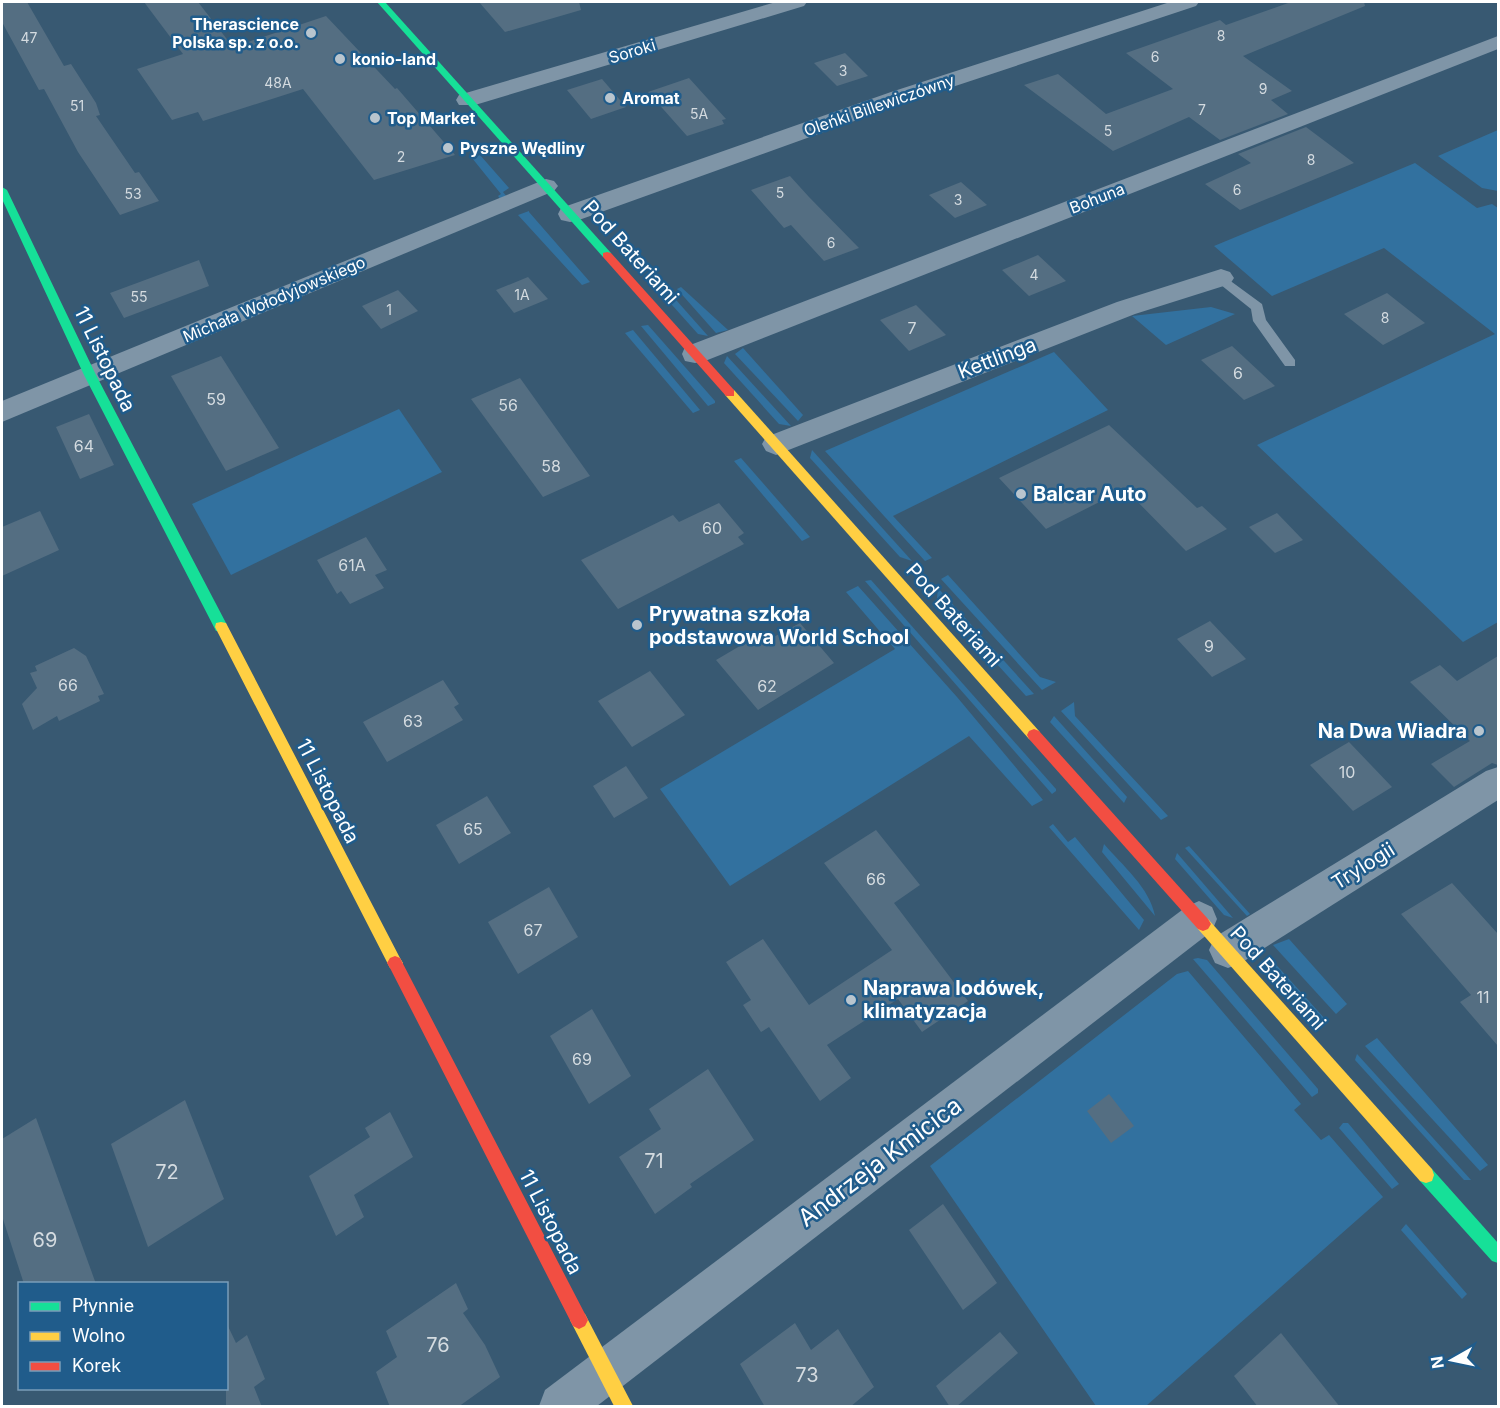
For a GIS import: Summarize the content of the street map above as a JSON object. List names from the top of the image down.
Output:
{
  "streets": {
    "street": [
      "Soroki",
      "Oleńki Billewiczówny",
      "Bohuna",
      "Pod Bateriami",
      "Michała Wołodyjowskiego",
      "Kettlinga",
      "11 Listopada",
      "Trylogii",
      "Andrzeja Kmicica"
    ]
  },
  "crossings": [
    ["Soroki", "Pod Bateriami"],
    ["Oleńki Billewiczówny", "Pod Bateriami"],
    ["Bohuna", "Pod Bateriami"],
    ["Pod Bateriami", "Michała Wołodyjowskiego"],
    ["Pod Bateriami", "Kettlinga"],
    ["Pod Bateriami", "Trylogii"],
    ["Pod Bateriami", "Andrzeja Kmicica"],
    ["Michała Wołodyjowskiego", "11 Listopada"],
    ["11 Listopada", "Andrzeja Kmicica"]
  ],
  "places": [
    "Therascience Polska sp. z o.o.",
    "konio-land",
    "Aromat",
    "Top Market",
    "Pyszne Wędliny",
    "Balcar Auto",
    "Prywatna szkoła podstawowa World School",
    "Na Dwa Wiadra",
    "Naprawa lodówek, klimatyzacja"
  ],
  "house_numbers": [
    "8",
    "47",
    "6",
    "3",
    "48A",
    "9",
    "51",
    "7",
    "5A",
    "5",
    "2",
    "8",
    "6",
    "5",
    "53",
    "3",
    "6",
    "4",
    "1A",
    "55",
    "1",
    "8",
    "7",
    "6",
    "59",
    "56",
    "64",
    "58",
    "60",
    "61A",
    "9",
    "66",
    "62",
    "63",
    "10",
    "65",
    "66",
    "67",
    "11",
    "69",
    "71",
    "72",
    "69",
    "76",
    "73"
  ],
  "legend": ["Płynnie", "Wolno", "Korek"],
  "north": "left"
}
